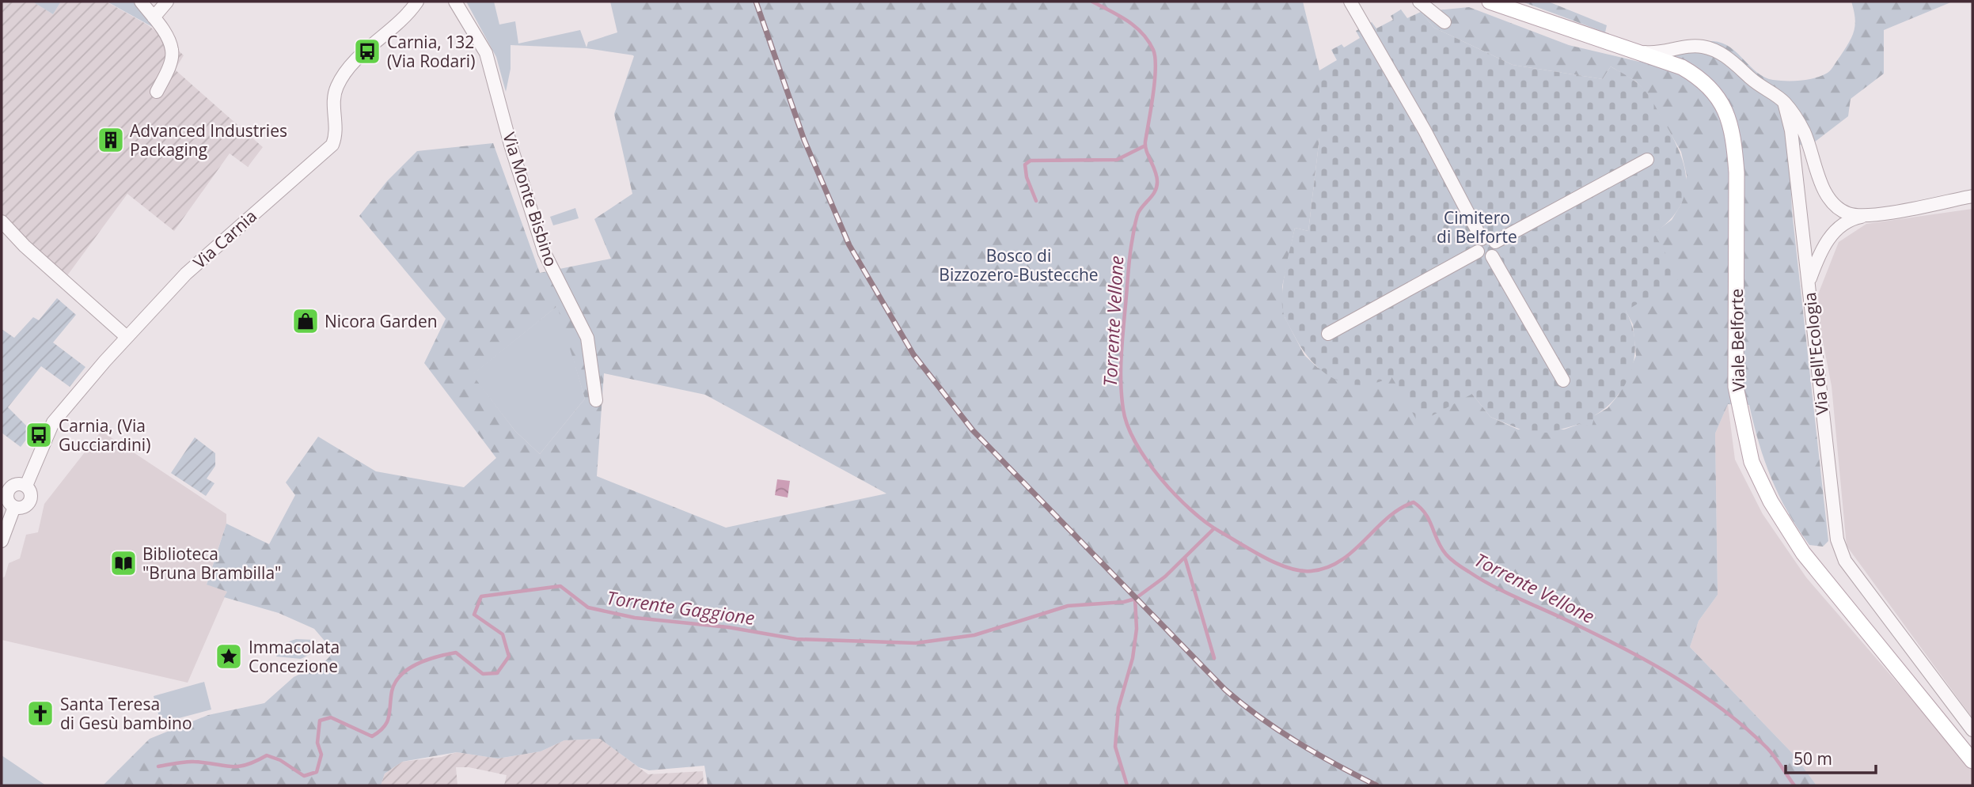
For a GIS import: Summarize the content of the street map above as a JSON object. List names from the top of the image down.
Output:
{
  "streets": {
    "main road": ["Viale Belforte"],
    "street": ["Via Monte Bisbino", "Via Carnia", "Via dell'Ecologia"]
  },
  "water": ["Torrente Vellone", "Torrente Gaggione"],
  "parks": ["Cimitero di Belforte", "Bosco di Bizzozero-Bustecche"],
  "places": {
    "bus stop": ["Carnia, 132 (Via Rodari)", "Carnia, (Via Gucciardini)"],
    "building": ["Advanced Industries Packaging"],
    "shop": ["Nicora Garden"],
    "library": ["Biblioteca \"Bruna Brambilla\""],
    "place": ["Immacolata Concezione"],
    "church": ["Santa Teresa di Gesù bambino"]
  },
  "scale_bar": "50 m"
}
